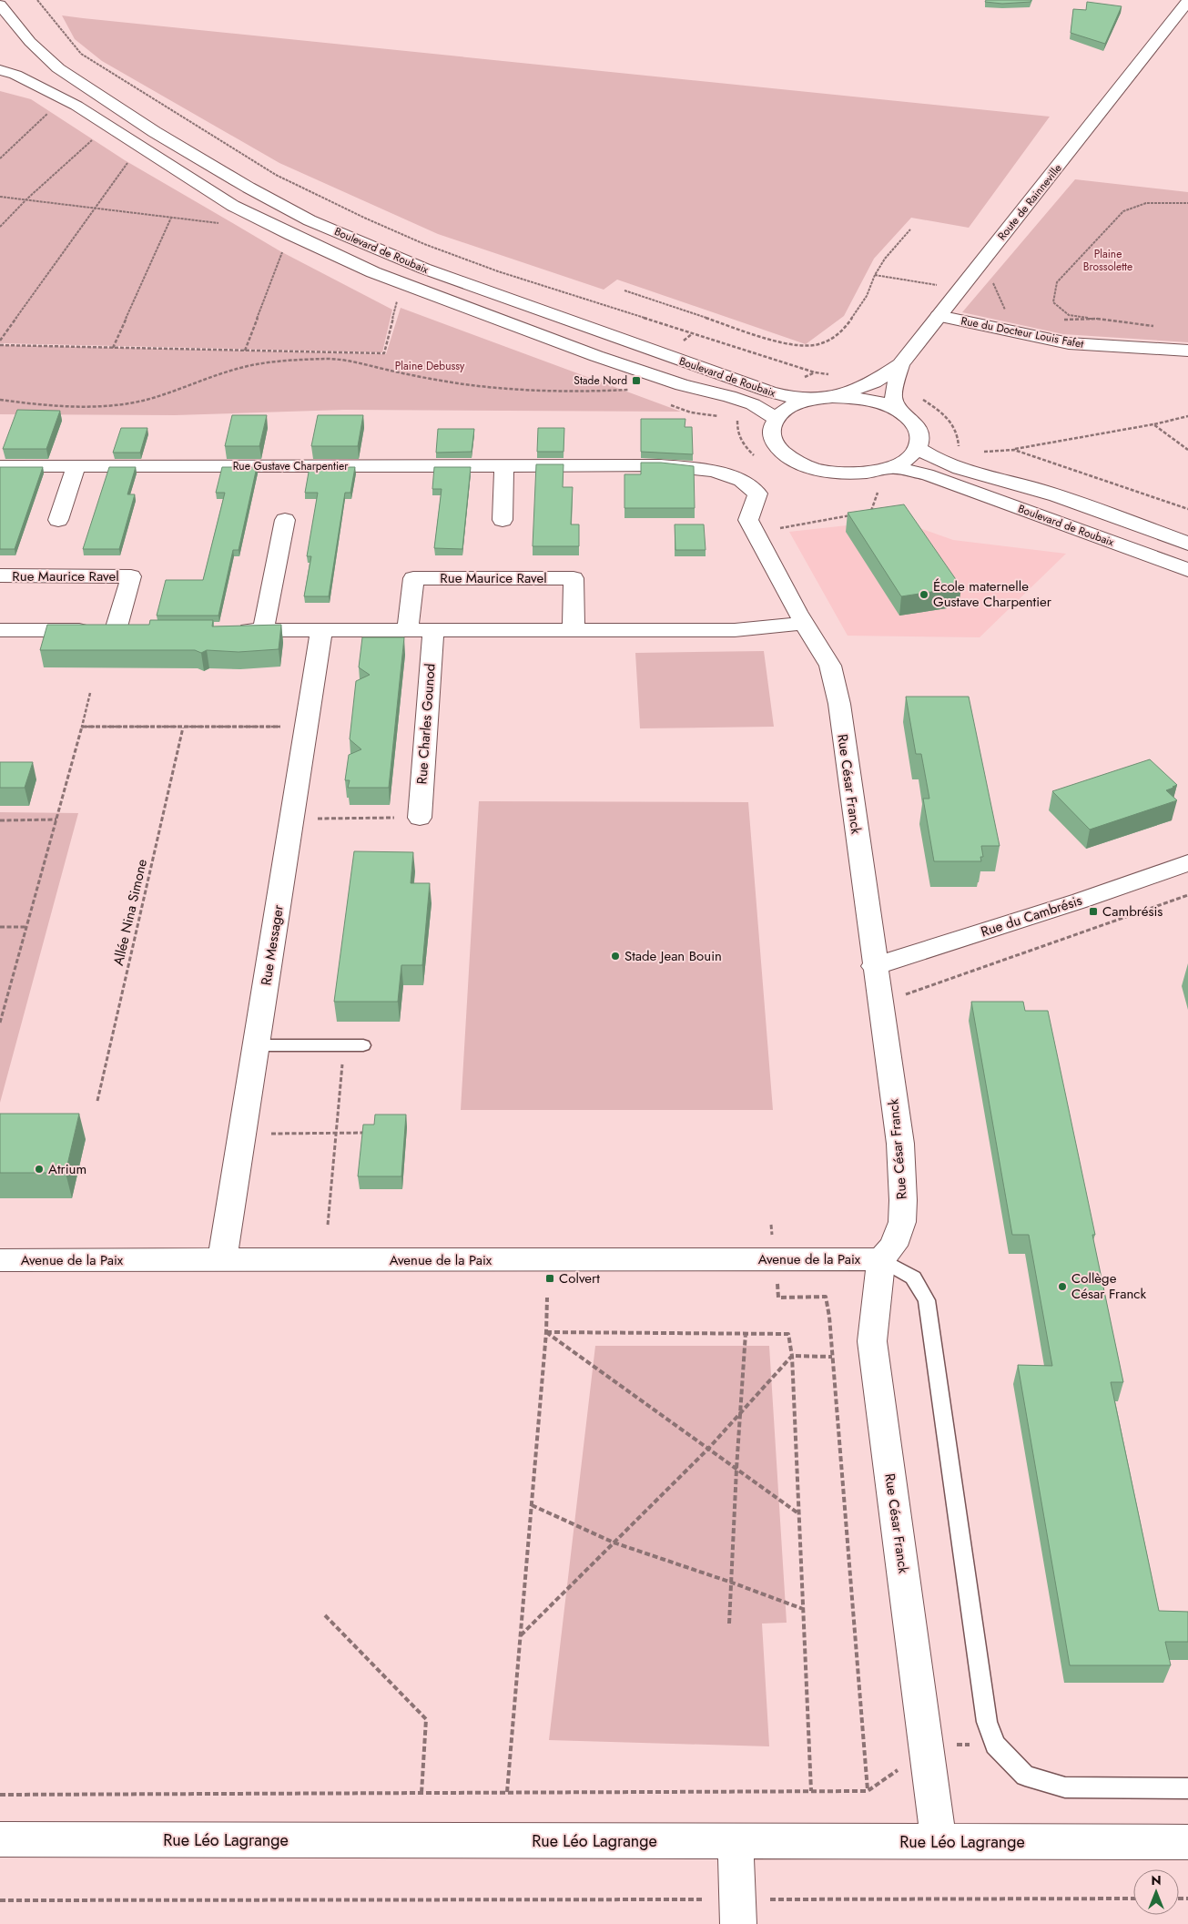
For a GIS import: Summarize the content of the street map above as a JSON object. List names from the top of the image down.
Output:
{
  "streets": {
    "street": [
      "Route de Rainneville",
      "Boulevard de Roubaix",
      "Rue du Docteur Louis Fafet",
      "Rue Gustave Charpentier",
      "Rue Maurice Ravel",
      "Rue Charles Gounod",
      "Rue César Franck",
      "Rue du Cambrésis",
      "Rue Messager",
      "Avenue de la Paix",
      "Rue Léo Lagrange"
    ],
    "path": ["Allée Nina Simone"]
  },
  "crossings": [
    ["Route de Rainneville", "Boulevard de Roubaix"],
    ["Route de Rainneville", "Rue du Docteur Louis Fafet"],
    ["Rue Gustave Charpentier", "Rue César Franck"],
    ["Rue César Franck", "Rue du Cambrésis"],
    ["Rue César Franck", "Avenue de la Paix"],
    ["Rue César Franck", "Rue Léo Lagrange"],
    ["Rue Messager", "Avenue de la Paix"]
  ],
  "parks": ["Plaine Brossolette", "Plaine Debussy"],
  "places": {
    "transit": ["Stade Nord", "Cambrésis", "Colvert"],
    "other": [
      "École maternelle Gustave Charpentier",
      "Stade Jean Bouin",
      "Atrium",
      "Collège César Franck"
    ]
  },
  "north": "top"
}
